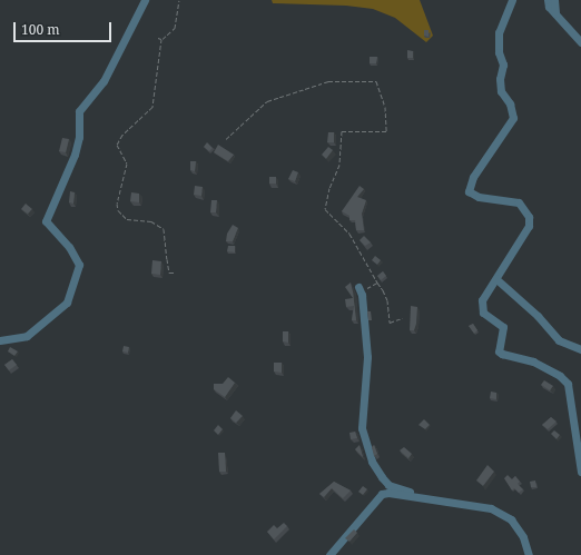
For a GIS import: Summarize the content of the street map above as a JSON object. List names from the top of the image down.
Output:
{
  "scale_bar": "100 m"
}
